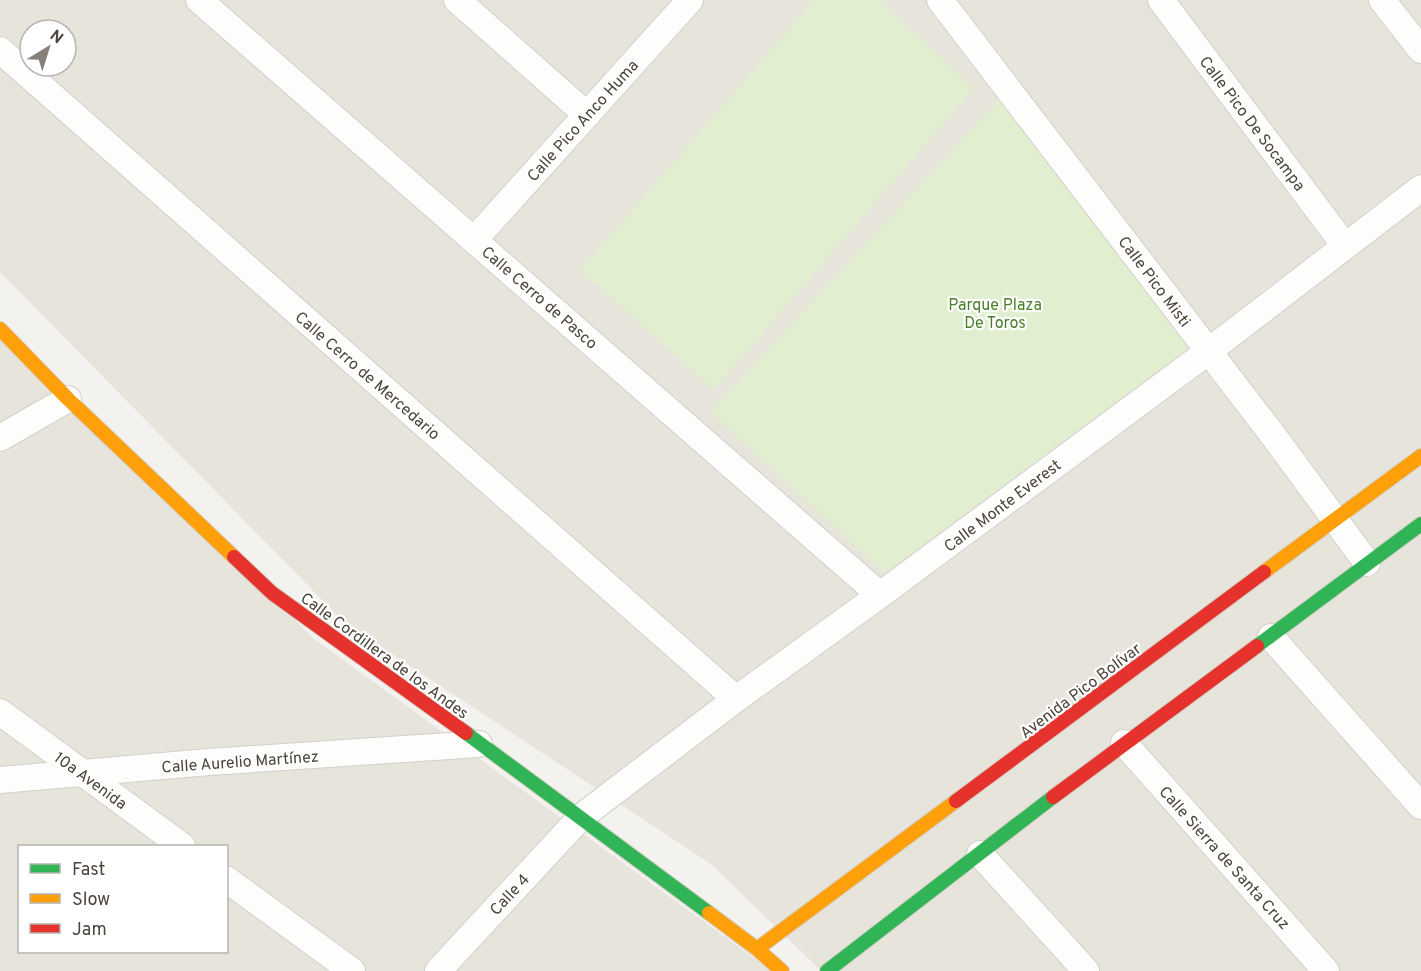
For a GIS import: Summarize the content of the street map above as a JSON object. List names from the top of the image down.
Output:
{
  "streets": {
    "street": [
      "Calle Pico Anco Huma",
      "Calle Pico De Socampa",
      "Calle Pico Misti",
      "Calle Cerro de Pasco",
      "Calle Cerro de Mercedario",
      "Calle Monte Everest",
      "Calle Cordillera de los Andes",
      "Avenida Pico Bolívar",
      "Calle Aurelio Martínez",
      "10a Avenida",
      "Calle Sierra de Santa Cruz",
      "Calle 4"
    ]
  },
  "crossings": [
    ["Calle Pico Anco Huma", "Calle Cerro de Pasco"],
    ["Calle Pico De Socampa", "Calle Monte Everest"],
    ["Calle Pico Misti", "Calle Monte Everest"],
    ["Calle Pico Misti", "Avenida Pico Bolívar"],
    ["Calle Cerro de Pasco", "Calle Monte Everest"],
    ["Calle Cerro de Mercedario", "Calle Monte Everest"],
    ["Calle Monte Everest", "Calle Cordillera de los Andes"],
    ["Calle Monte Everest", "Calle 4"],
    ["Calle Cordillera de los Andes", "Avenida Pico Bolívar"],
    ["Calle Cordillera de los Andes", "Calle Aurelio Martínez"],
    ["Calle Cordillera de los Andes", "Calle 4"],
    ["Calle Aurelio Martínez", "10a Avenida"]
  ],
  "parks": ["Parque Plaza De Toros"],
  "legend": ["Fast", "Slow", "Jam"],
  "north": "top right"
}
